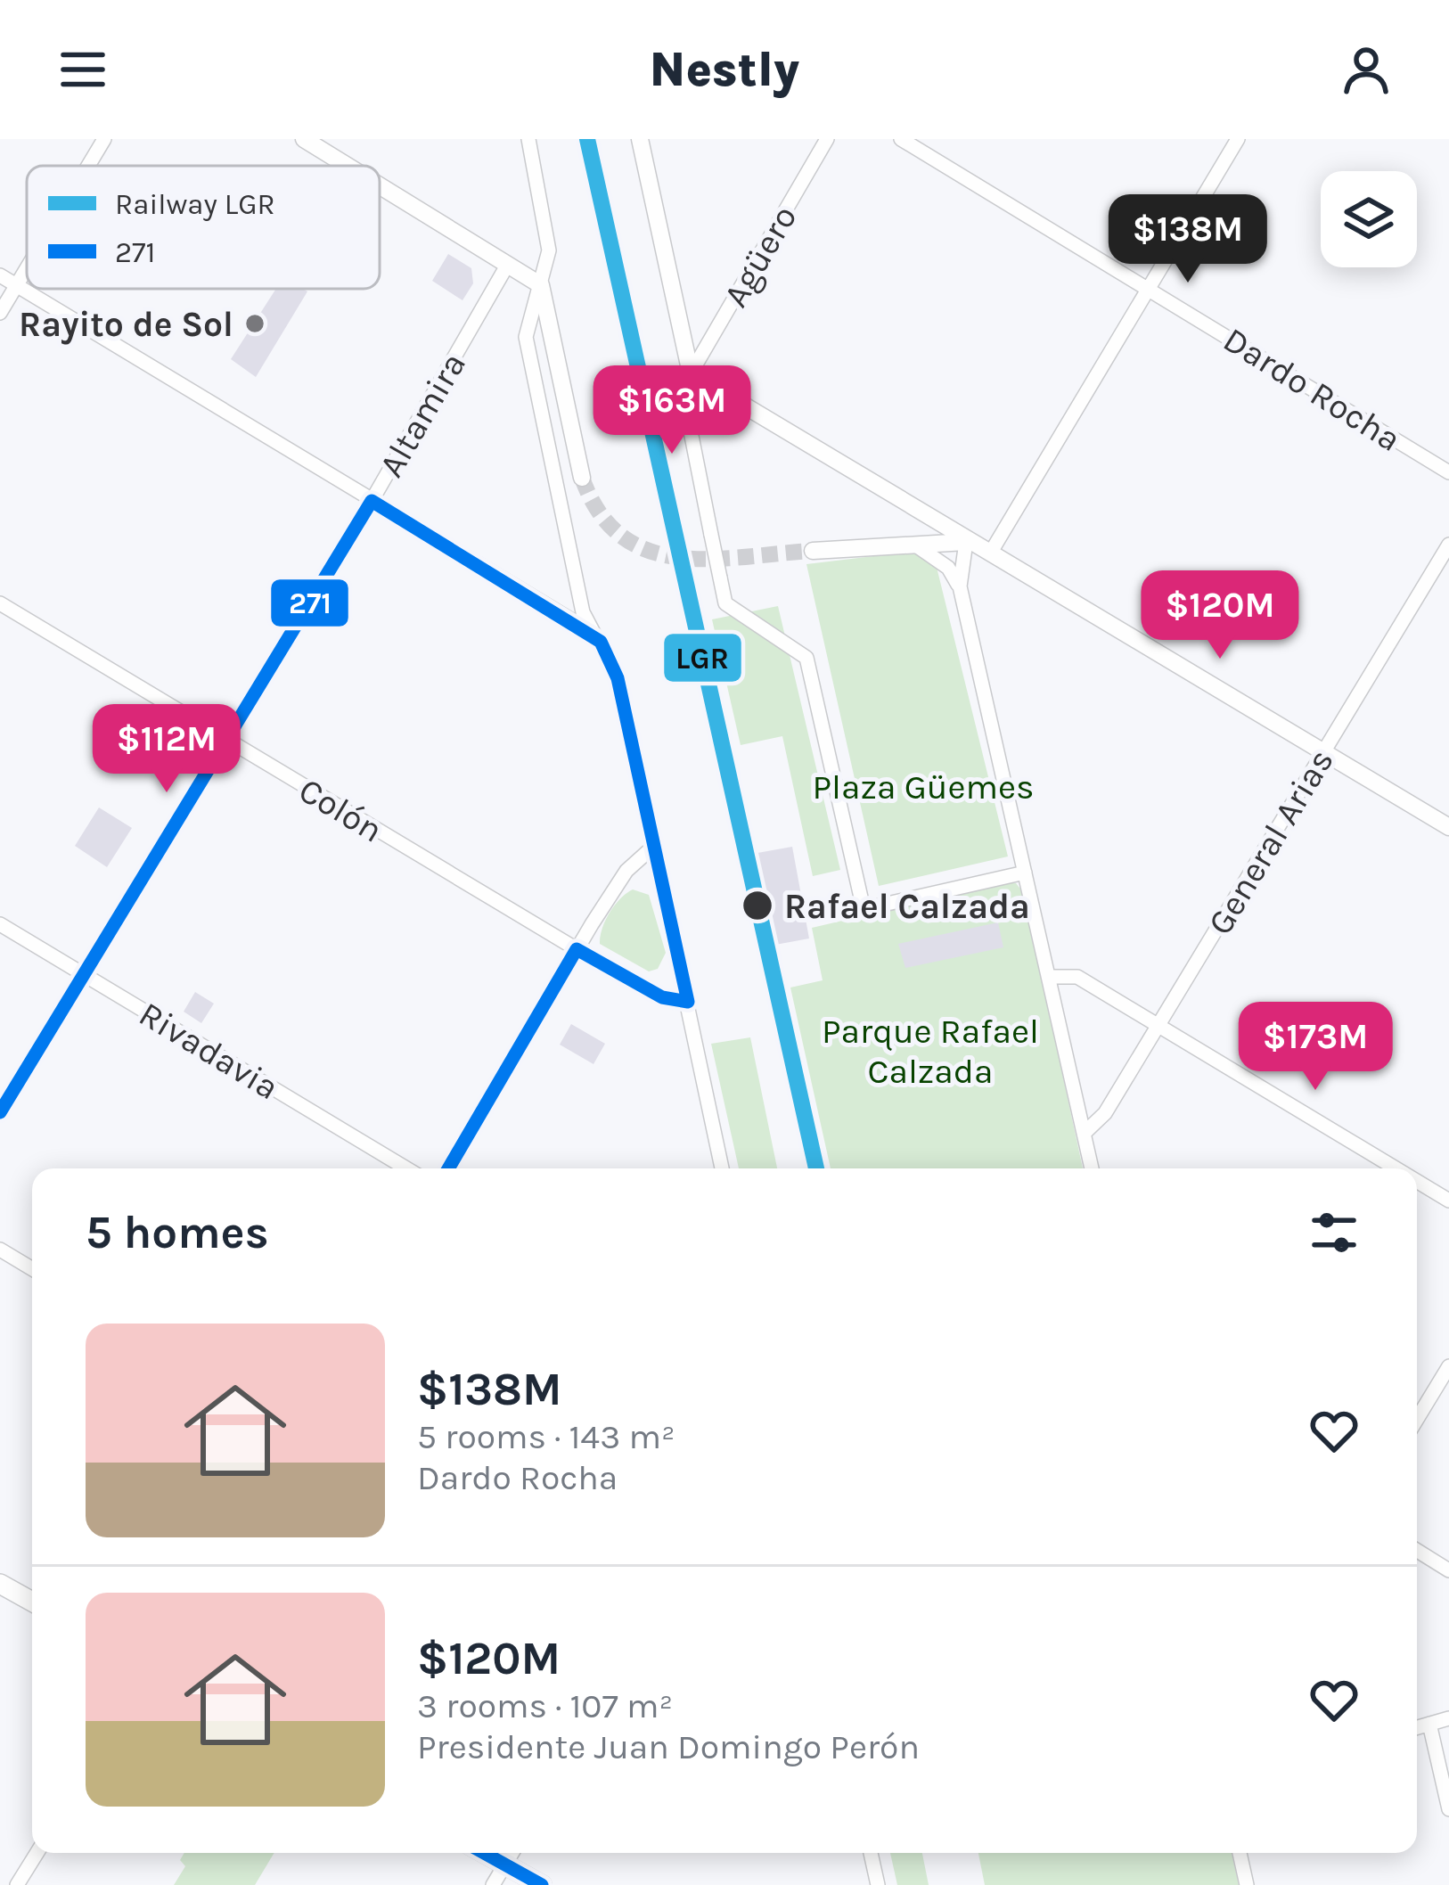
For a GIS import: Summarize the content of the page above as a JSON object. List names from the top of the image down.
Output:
{
  "streets": {
    "street": [
      "Agüero",
      "Dardo Rocha",
      "Altamira",
      "Colón",
      "General Arias",
      "Rivadavia"
    ]
  },
  "crossings": [
    ["Altamira", "Colón"],
    ["Altamira", "Rivadavia"]
  ],
  "parks": ["Plaza Güemes", "Parque Rafael Calzada"],
  "places": ["Rayito de Sol", "Rafael Calzada"],
  "lines": ["rail line LGR", "transit line 271"],
  "legend": ["Railway LGR", "271"],
  "page": {
    "header": "Nestly",
    "price": [
      "$138M",
      "$163M",
      "$120M",
      "$112M",
      "$173M"
    ],
    "heading": "5 homes",
    "list": [
      {
        "name": "$138M",
        "note": "5 rooms · 143 m² · Dardo Rocha"
      },
      {
        "name": "$120M",
        "note": "3 rooms · 107 m² · Presidente Juan Domingo Perón"
      }
    ]
  }
}
